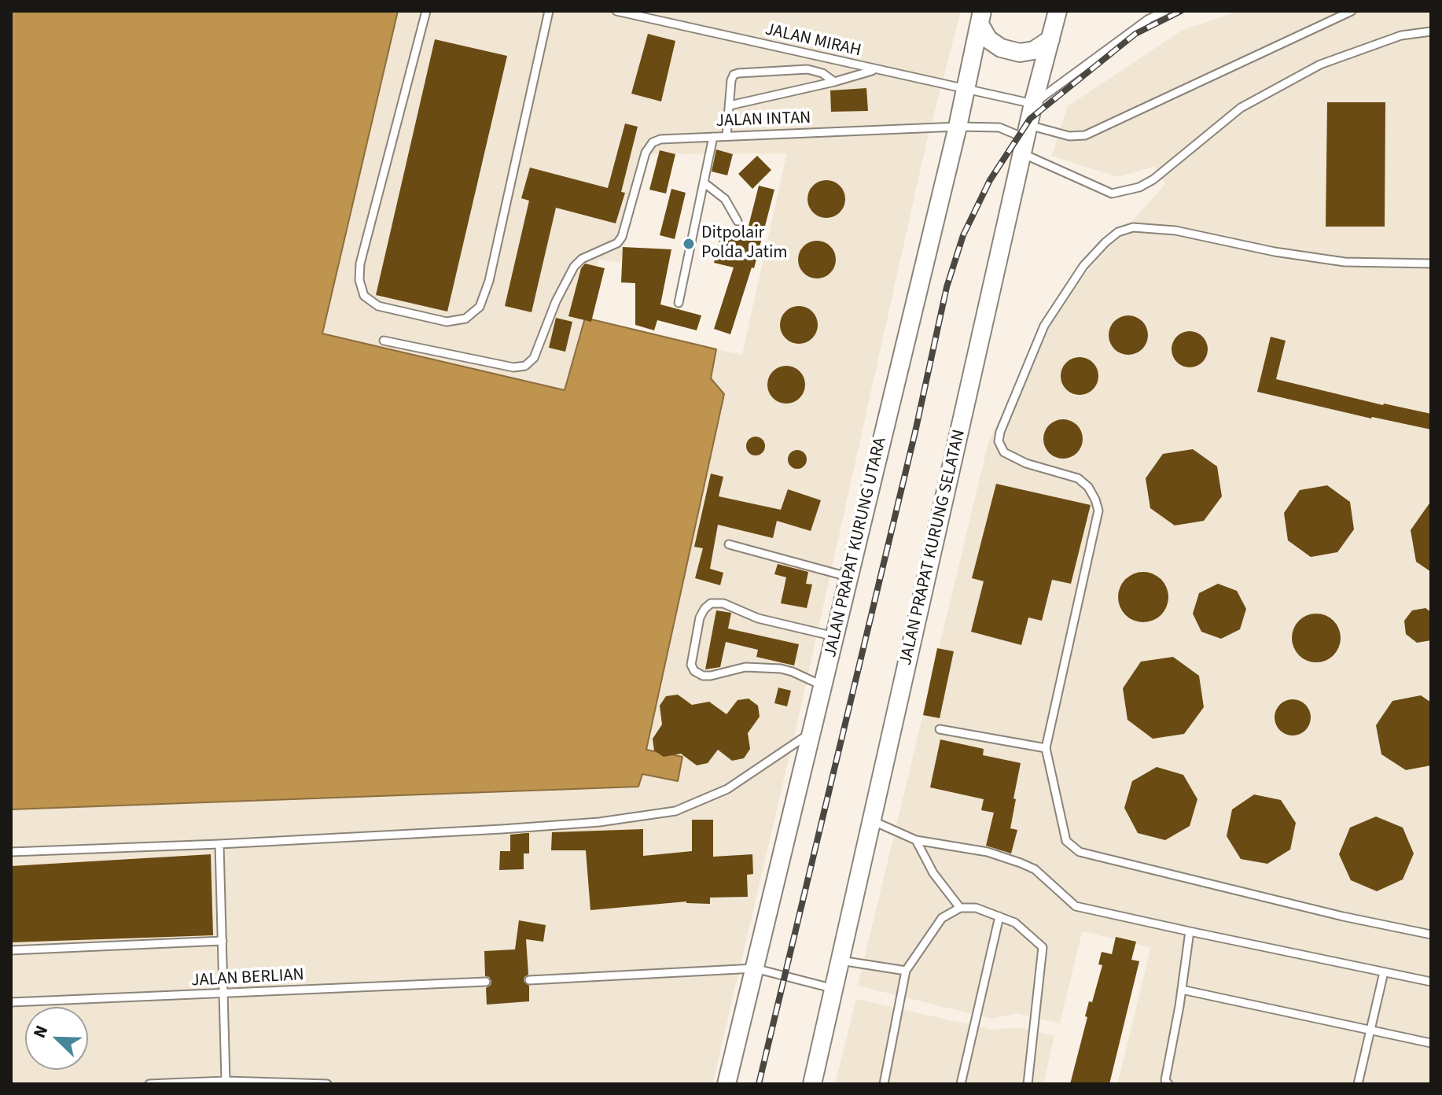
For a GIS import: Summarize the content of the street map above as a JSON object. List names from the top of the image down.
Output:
{
  "streets": {
    "street": ["JALAN PRAPAT KURUNG UTARA", "JALAN PRAPAT KURUNG SELATAN"],
    "lane": ["JALAN MIRAH", "JALAN INTAN", "JALAN BERLIAN"]
  },
  "crossings": [
    ["JALAN MIRAH", "JALAN PRAPAT KURUNG UTARA"],
    ["JALAN MIRAH", "JALAN PRAPAT KURUNG SELATAN"],
    ["JALAN INTAN", "JALAN PRAPAT KURUNG UTARA"],
    ["JALAN INTAN", "JALAN PRAPAT KURUNG SELATAN"]
  ],
  "places": ["Ditpolair Polda Jatim"],
  "north": "top left"
}
